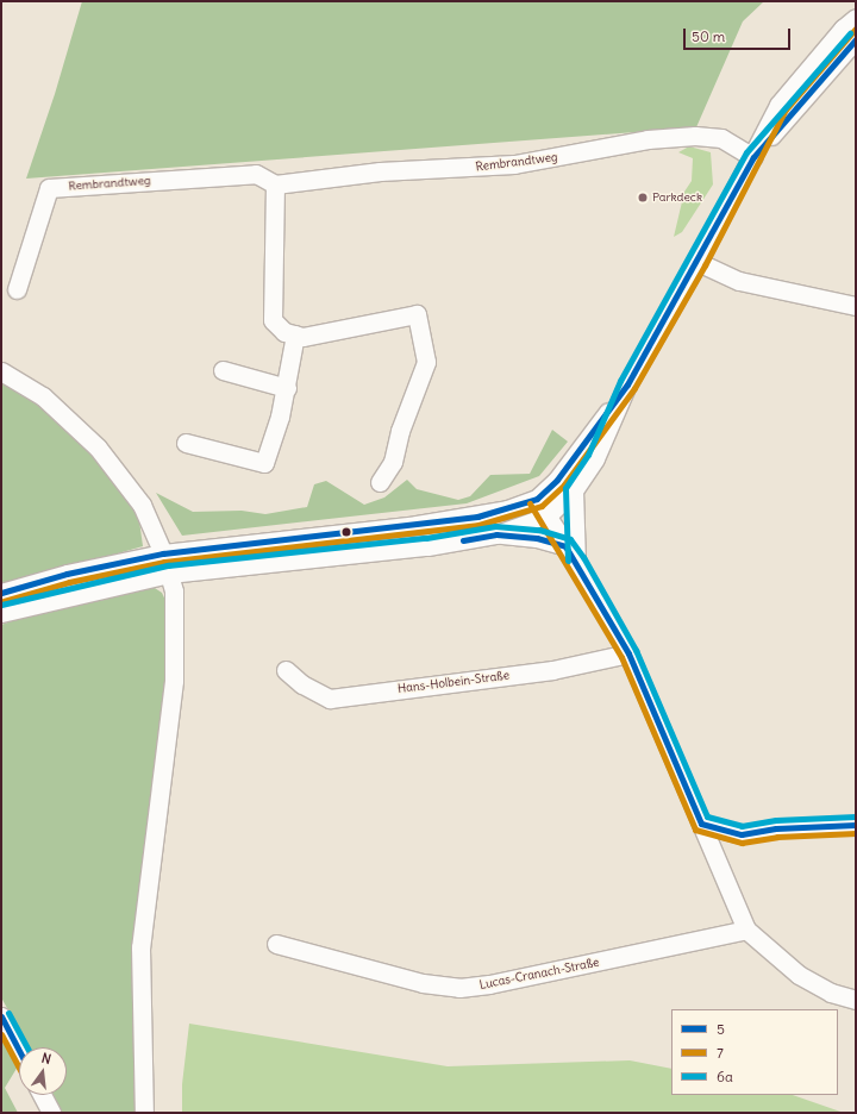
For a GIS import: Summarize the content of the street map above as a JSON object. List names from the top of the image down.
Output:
{
  "streets": {
    "street": ["Rembrandtweg", "Hans-Holbein-Straße", "Lucas-Cranach-Straße"]
  },
  "places": ["Parkdeck"],
  "lines": ["transit line 7", "transit line 6a", "transit line 5"],
  "legend": ["5", "7", "6a"],
  "scale_bar": "50 m",
  "north": "top"
}
